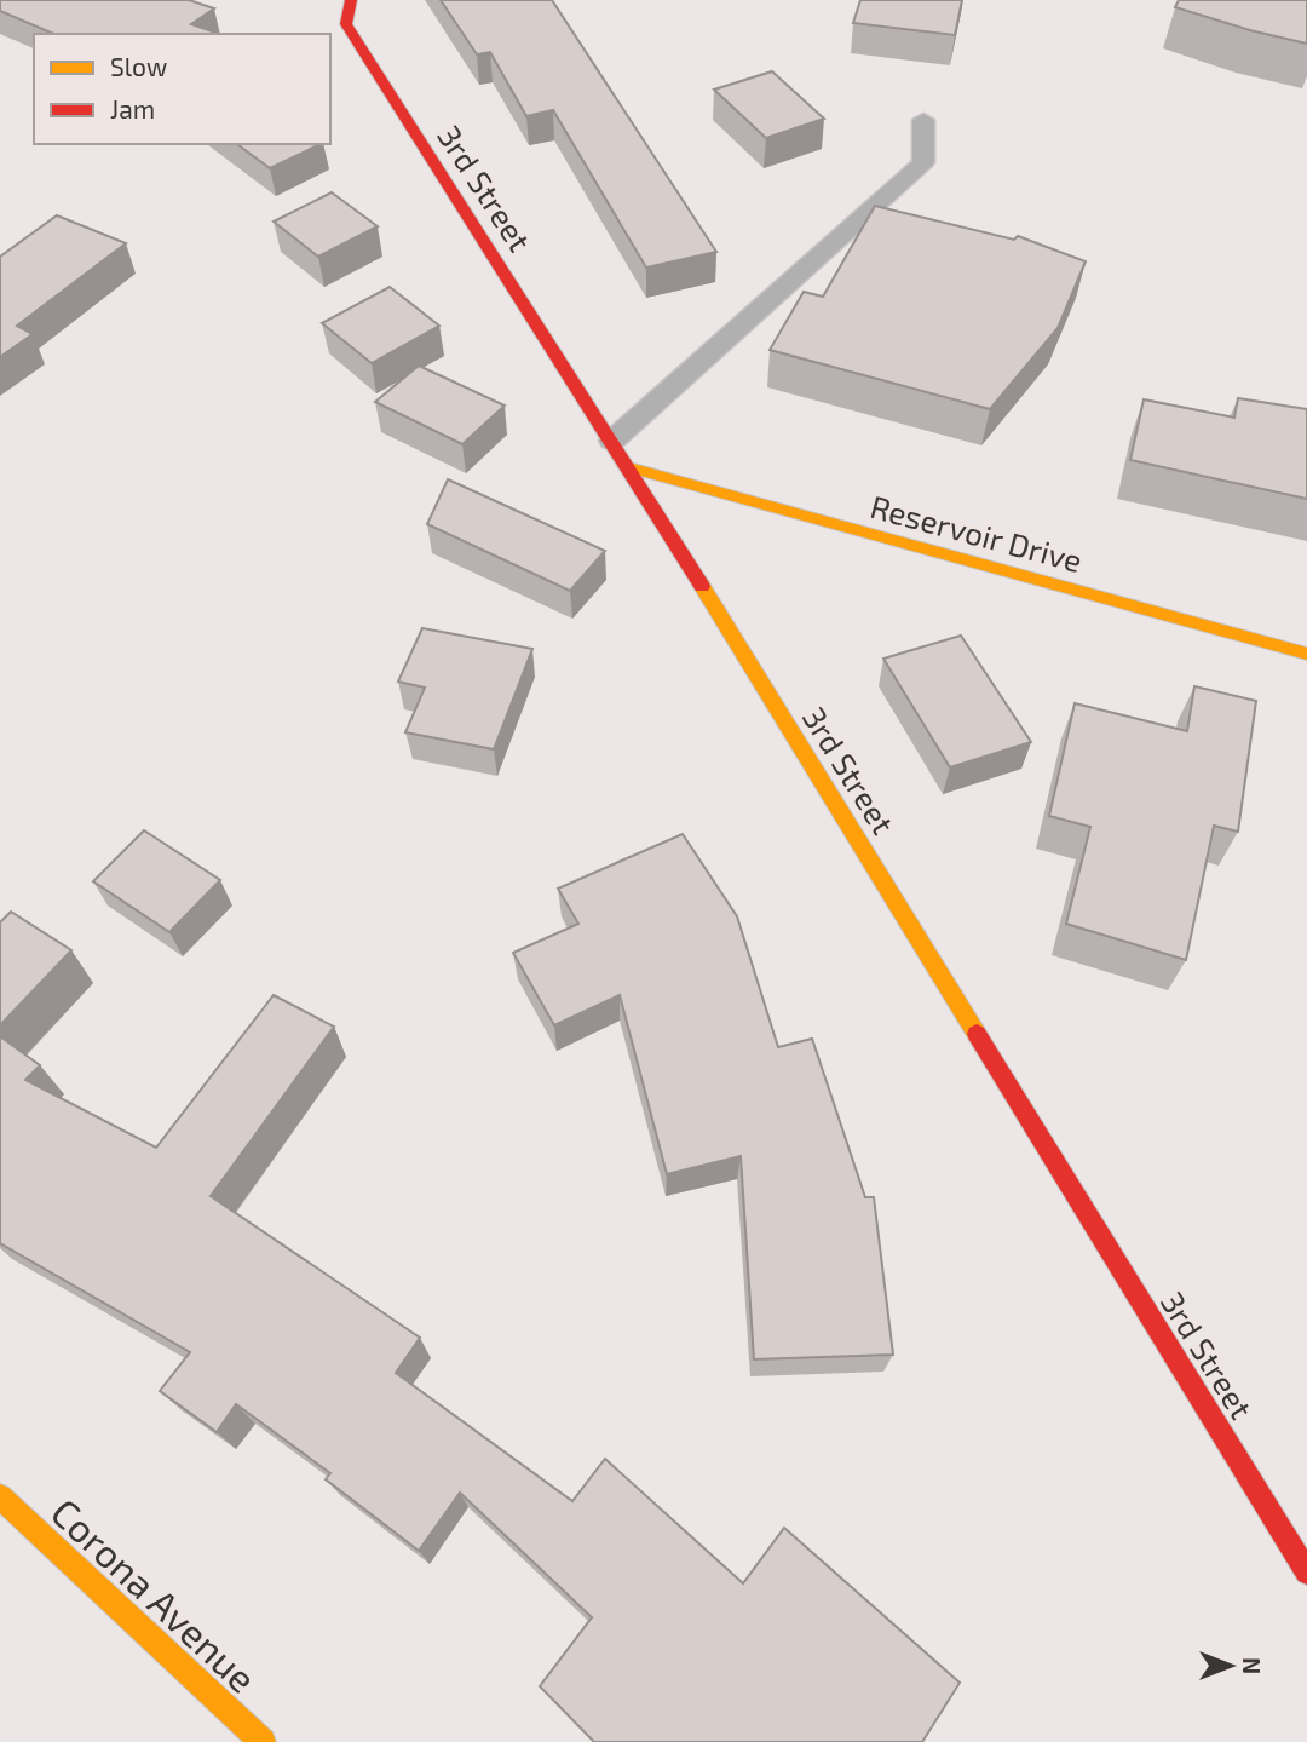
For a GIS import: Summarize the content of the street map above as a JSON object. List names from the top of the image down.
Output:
{
  "streets": {
    "street": ["3rd Street", "Reservoir Drive", "Corona Avenue"]
  },
  "crossings": [
    ["3rd Street", "Reservoir Drive"]
  ],
  "legend": ["Slow", "Jam"],
  "north": "right"
}
